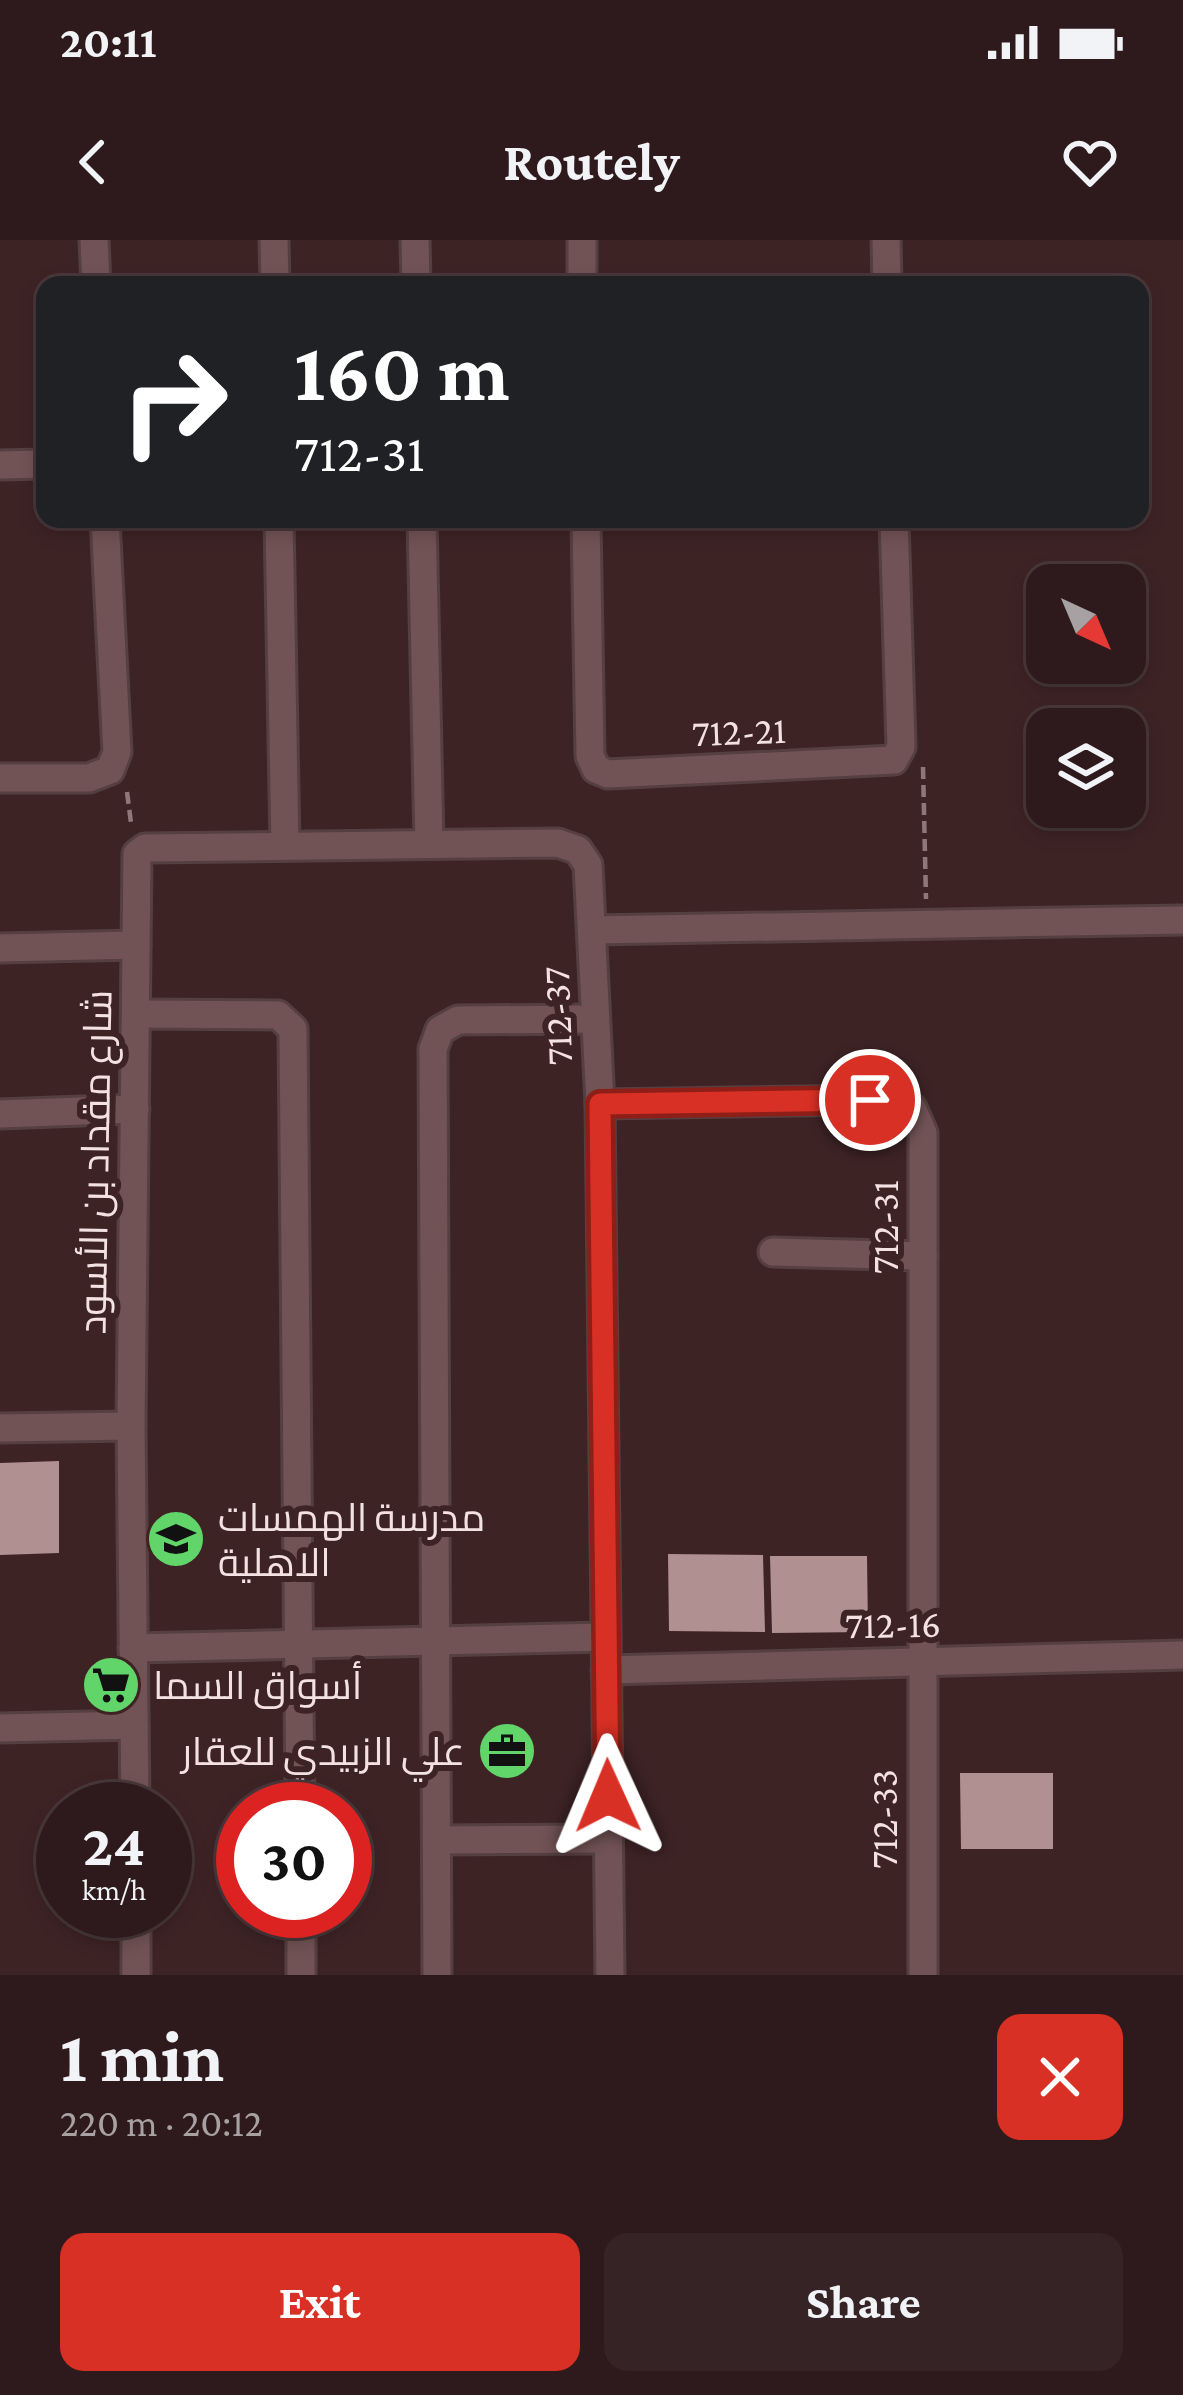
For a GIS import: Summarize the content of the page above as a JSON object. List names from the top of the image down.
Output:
{
  "streets": {
    "street": [
      "712-21",
      "712-37",
      "شارع مقداد بن الأسود",
      "712-31",
      "712-16",
      "712-33"
    ]
  },
  "crossings": [
    ["712-37", "712-31"],
    ["712-37", "712-16"],
    ["712-31", "712-16"],
    ["712-31", "712-33"],
    ["712-16", "712-33"]
  ],
  "places": {
    "school or university": ["مدرسة الهمسات الاهلية"],
    "supermarket": ["أسواق السما"],
    "office": ["علي الزبيدي للعقار"]
  },
  "north": "bottom right",
  "page": {
    "status": "20:11",
    "header": "Routely",
    "turn": ["160 m", "712-31"],
    "speed": "24 km/h",
    "limit": "30",
    "heading": ["1 min", "220 m · 20:12"],
    "buttons": ["Exit", "Share"]
  }
}
